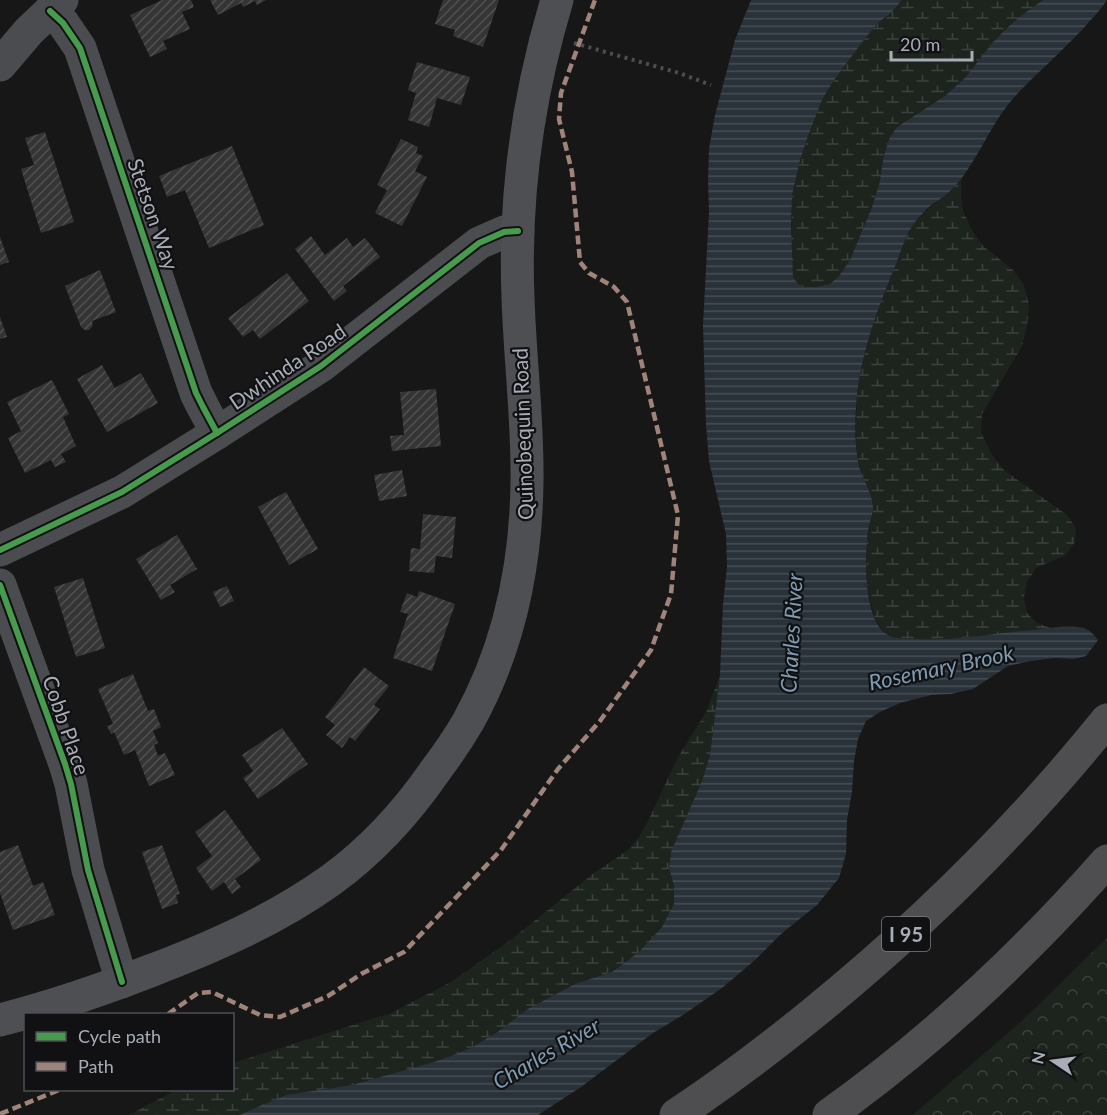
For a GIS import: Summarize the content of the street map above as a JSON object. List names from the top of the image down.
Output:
{
  "streets": {
    "highway": ["I 95"],
    "main road": ["Quinobequin Road"],
    "street": ["Stetson Way", "Dwhinda Road", "Cobb Place"]
  },
  "crossings": [
    ["Stetson Way", "Dwhinda Road"],
    ["Dwhinda Road", "Quinobequin Road"],
    ["Quinobequin Road", "Cobb Place"]
  ],
  "water": ["Charles River", "Rosemary Brook"],
  "legend": ["Cycle path", "Path"],
  "scale_bar": "20 m",
  "north": "left"
}
